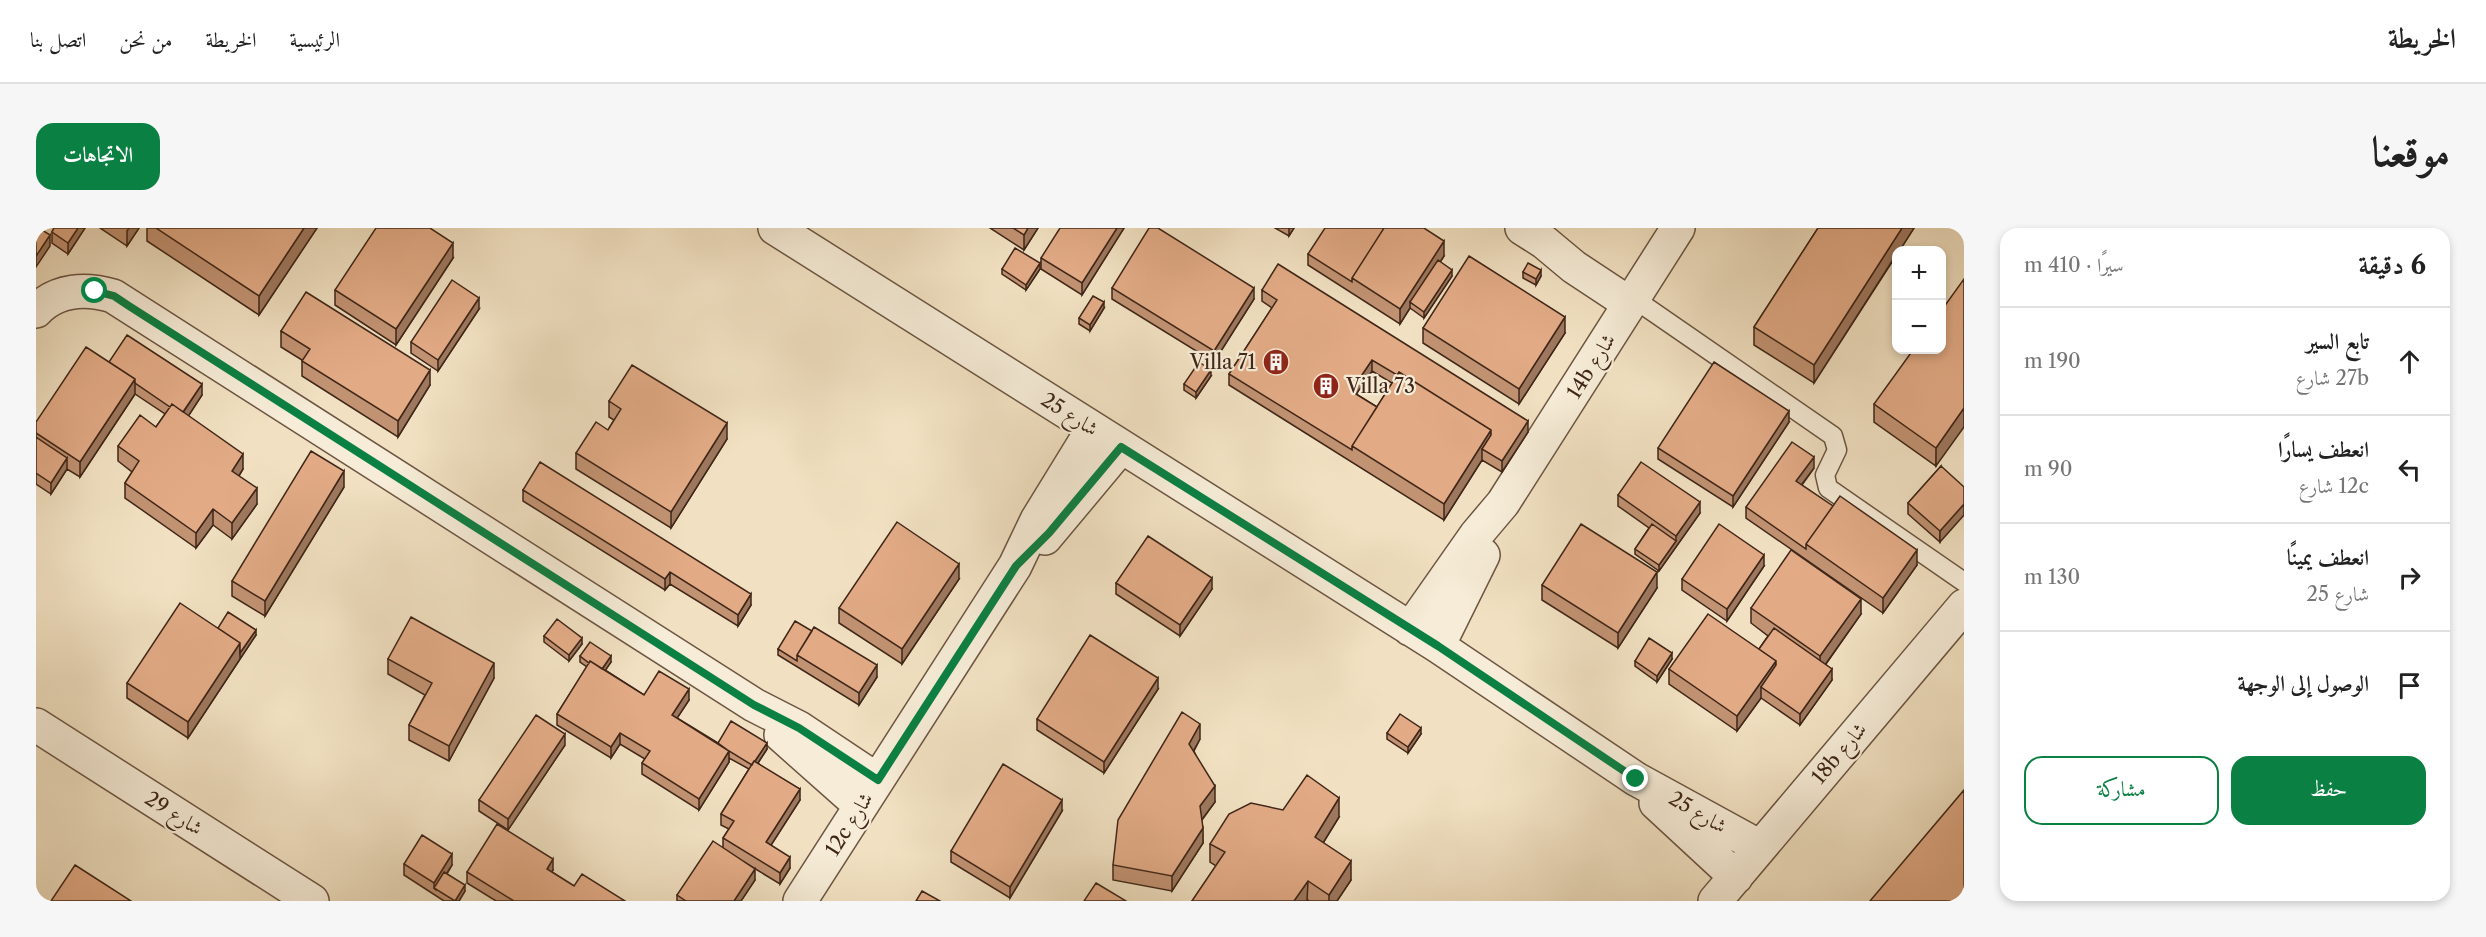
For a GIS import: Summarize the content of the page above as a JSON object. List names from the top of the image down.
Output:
{
  "streets": {
    "street": [
      "14b شارع",
      "شارع 25",
      "18b شارع",
      "شارع 29",
      "12c شارع"
    ]
  },
  "crossings": [
    ["14b شارع", "شارع 25"],
    ["شارع 25", "18b شارع"],
    ["شارع 25", "12c شارع"]
  ],
  "places": {
    "building": ["Villa 71", "Villa 73"]
  },
  "page": {
    "header": "الخريطة",
    "nav": [
      "الرئيسية",
      "الخريطة",
      "من نحن",
      "اتصل بنا"
    ],
    "title": "موقعنا",
    "buttons": [
      "الاتجاهات",
      ["حفظ", "مشاركة"]
    ],
    "heading": ["6 دقيقة", "سيرًا · 410 m"],
    "map_buttons": ["+", "−"],
    "list": [
      ["تابع السير", "27b شارع", "190 m"],
      ["انعطف يسارًا", "12c شارع", "90 m"],
      ["انعطف يمينًا", "شارع 25", "130 m"],
      "الوصول إلى الوجهة"
    ]
  }
}
